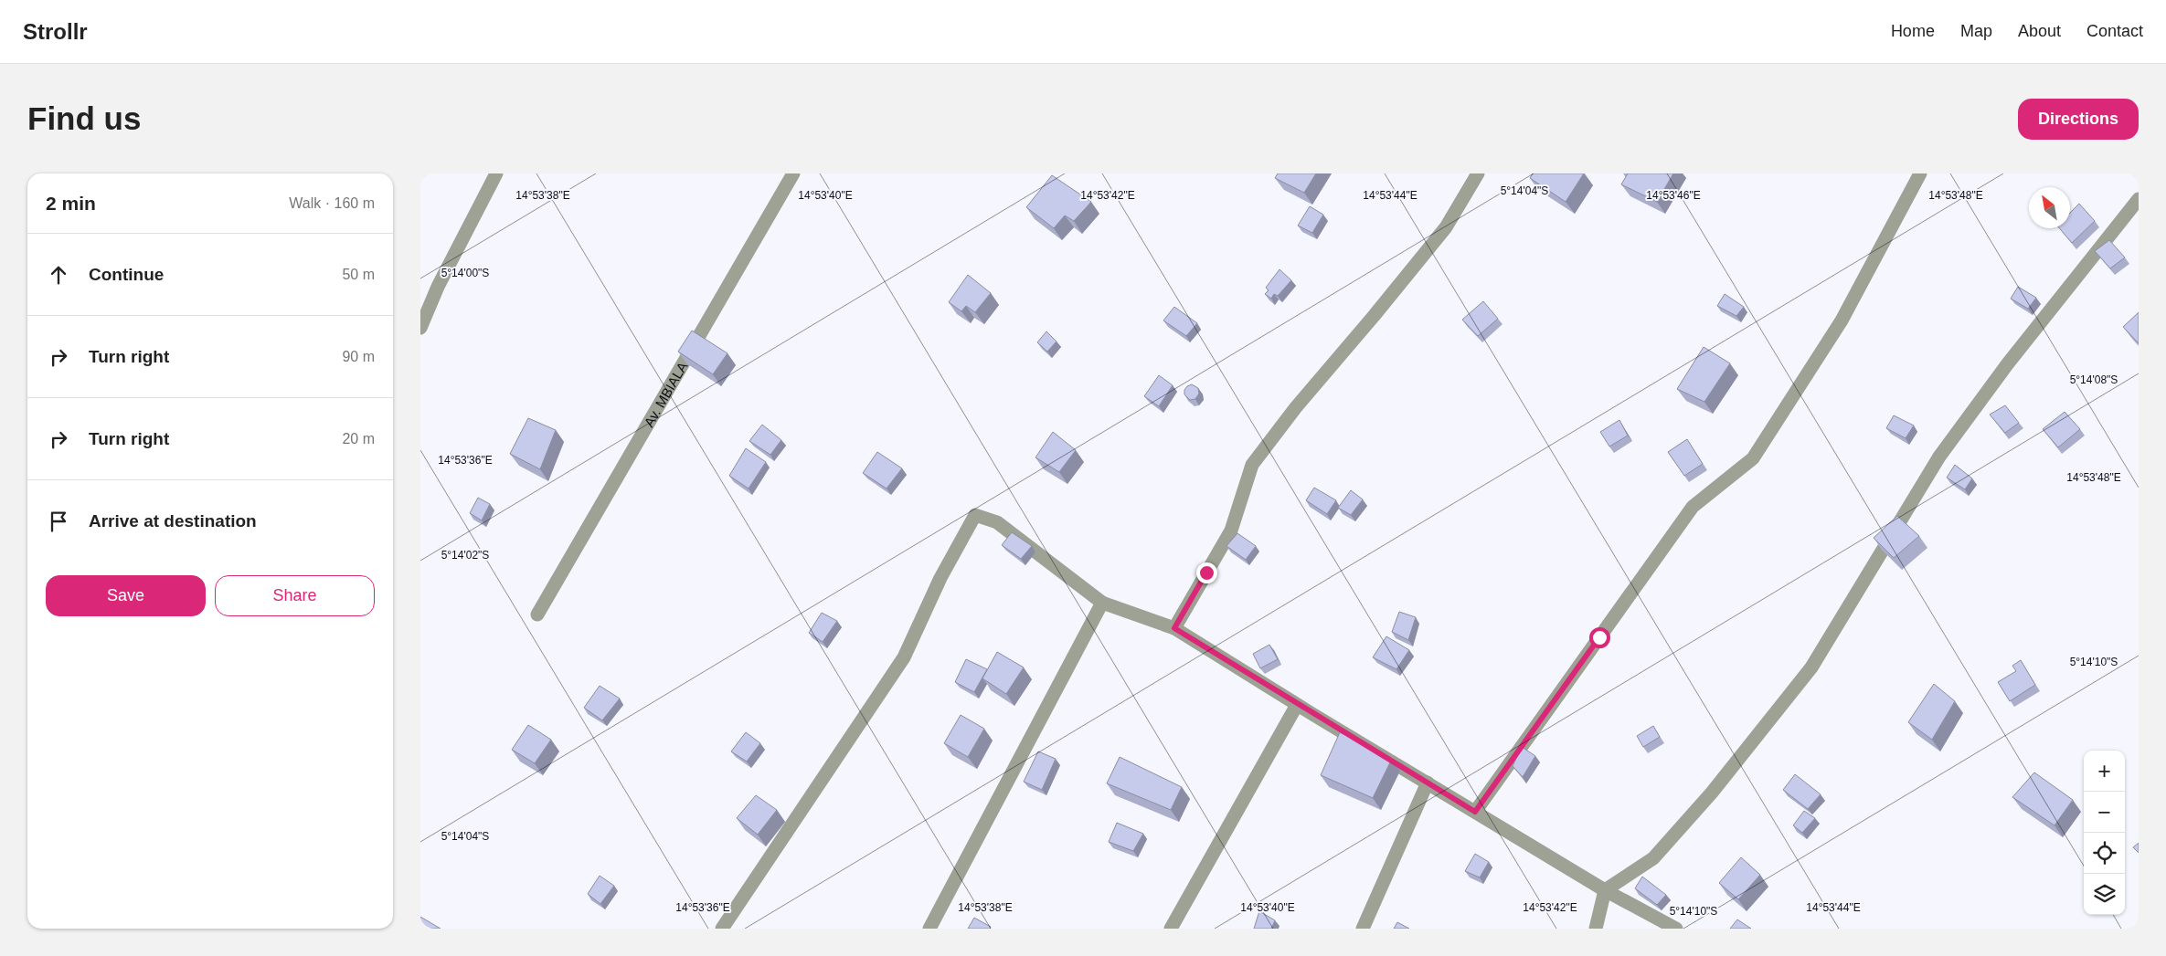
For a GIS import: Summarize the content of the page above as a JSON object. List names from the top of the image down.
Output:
{
  "streets": {
    "street": ["Av. MBIALA"]
  },
  "north": "top left",
  "page": {
    "header": "Strollr",
    "nav": [
      "Home",
      "Map",
      "About",
      "Contact"
    ],
    "buttons": [
      "Directions",
      ["Save", "Share"]
    ],
    "title": "Find us",
    "heading": ["2 min", "Walk · 160 m"],
    "list": [
      ["Continue", "50 m"],
      ["Turn right", "90 m"],
      ["Turn right", "20 m"],
      "Arrive at destination"
    ],
    "map_buttons": ["+", "−"]
  },
  "coordinates": [
    "5°14'04\"S",
    "14°53'38\"E",
    "14°53'40\"E",
    "14°53'42\"E",
    "14°53'44\"E",
    "14°53'46\"E",
    "14°53'48\"E",
    "5°14'00\"S",
    "5°14'08\"S",
    "14°53'36\"E",
    "5°14'02\"S",
    "5°14'10\"S"
  ]
}
